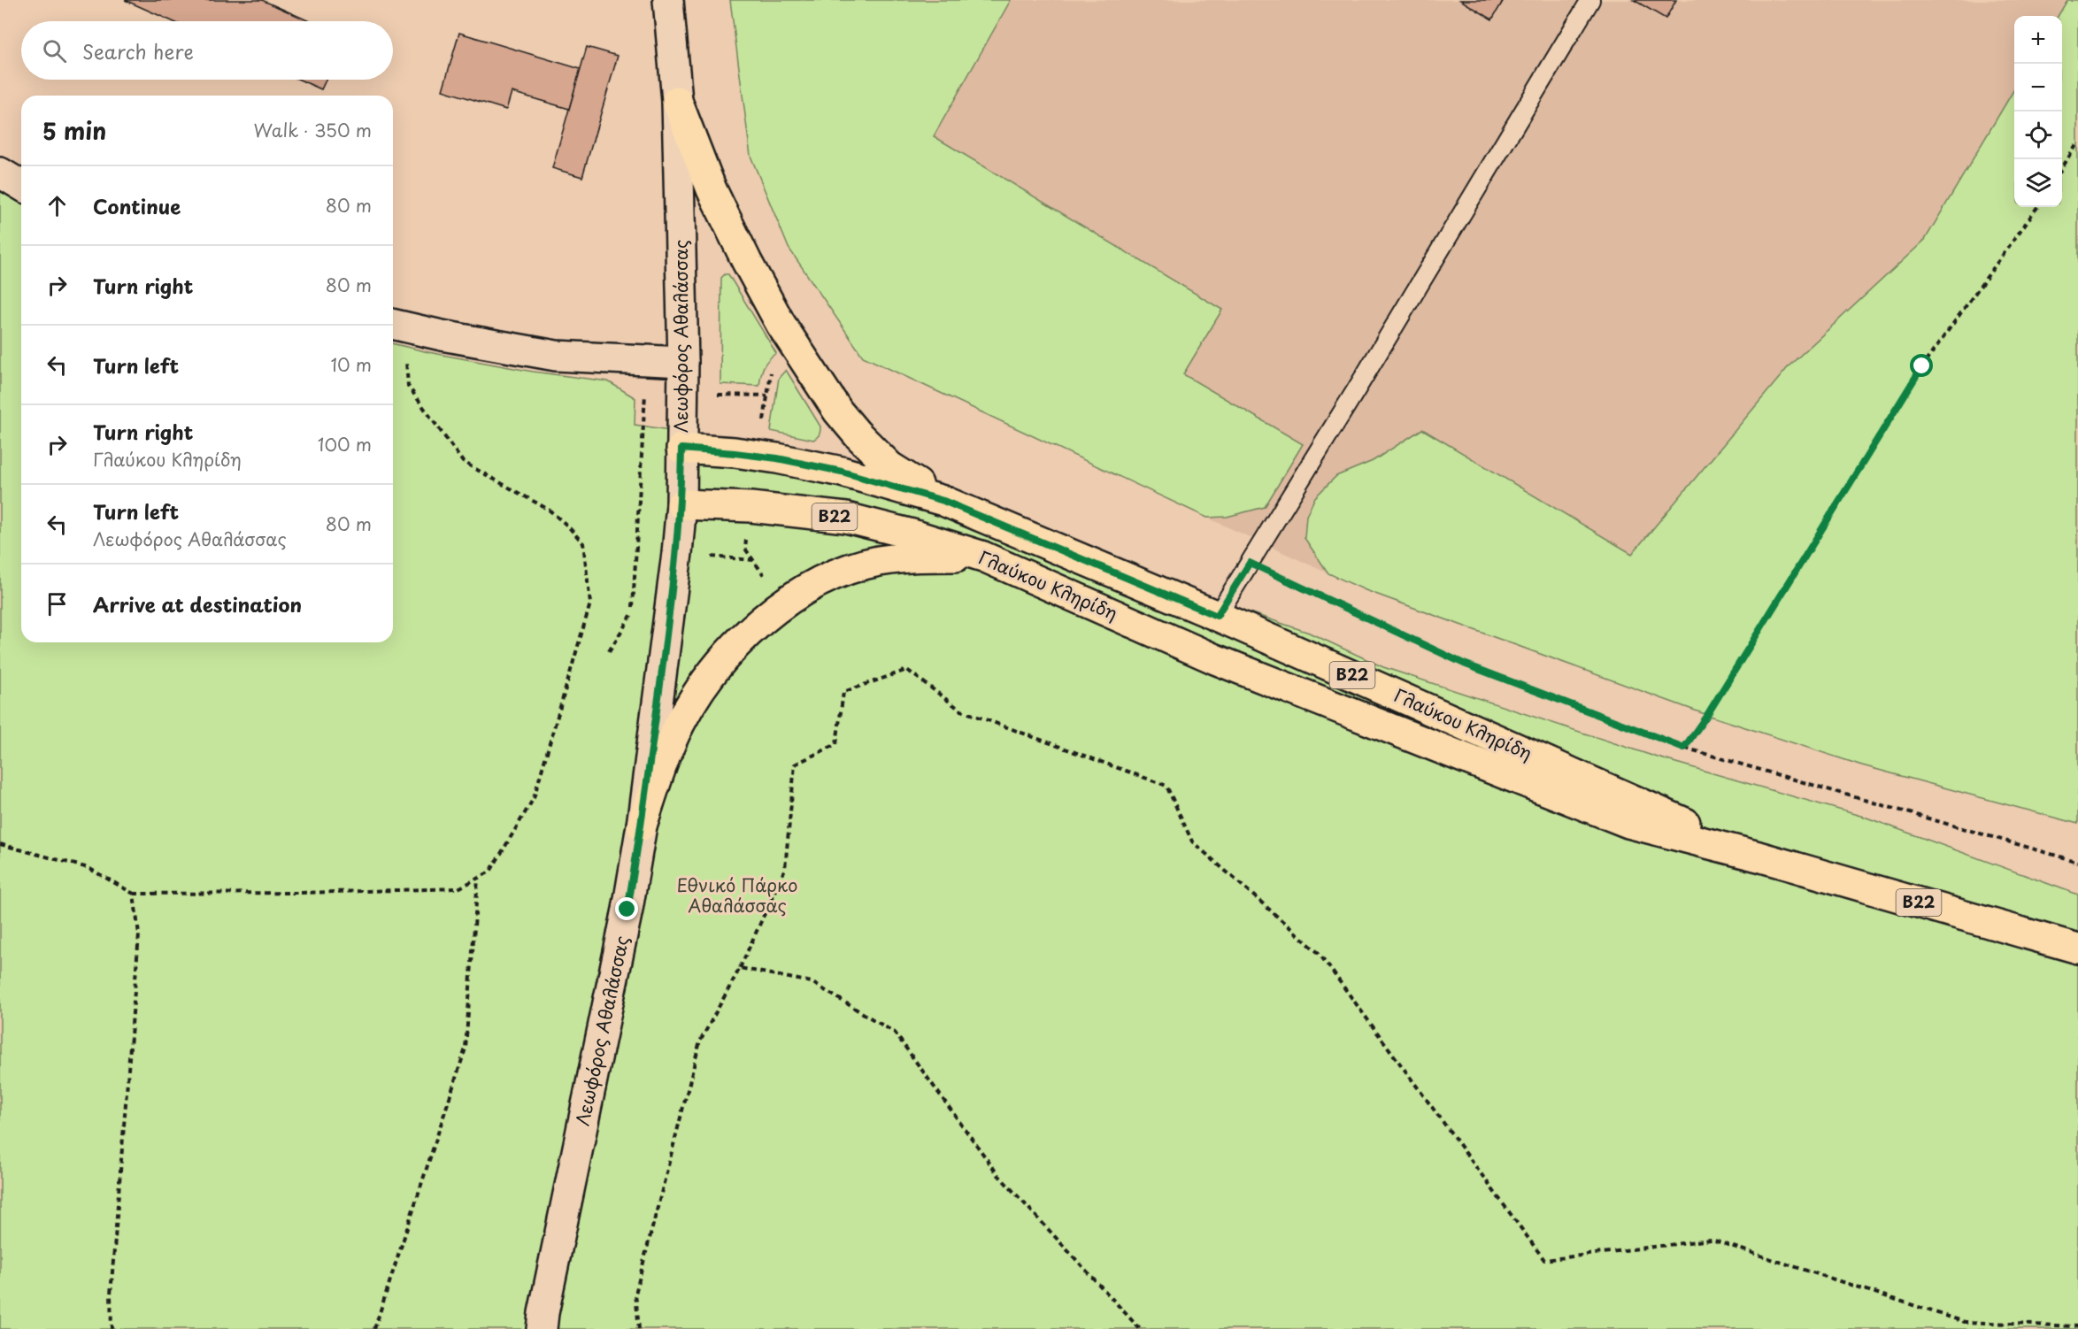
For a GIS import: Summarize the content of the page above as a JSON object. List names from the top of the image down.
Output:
{
  "streets": {
    "main road": ["Λεωφόρος Αθαλάσσας", "B22", "Γλαύκου Κληρίδη"]
  },
  "crossings": [
    ["Λεωφόρος Αθαλάσσας", "Γλαύκου Κληρίδη"]
  ],
  "parks": ["Εθνικό Πάρκο Αθαλάσσας"],
  "page": {
    "map_buttons": ["+", "−"],
    "search": "Search here",
    "heading": ["5 min", "Walk · 350 m"],
    "list": [
      ["Continue", "80 m"],
      ["Turn right", "80 m"],
      ["Turn left", "10 m"],
      ["Turn right", "Γλαύκου Κληρίδη", "100 m"],
      ["Turn left", "Λεωφόρος Αθαλάσσας", "80 m"],
      "Arrive at destination"
    ]
  }
}
